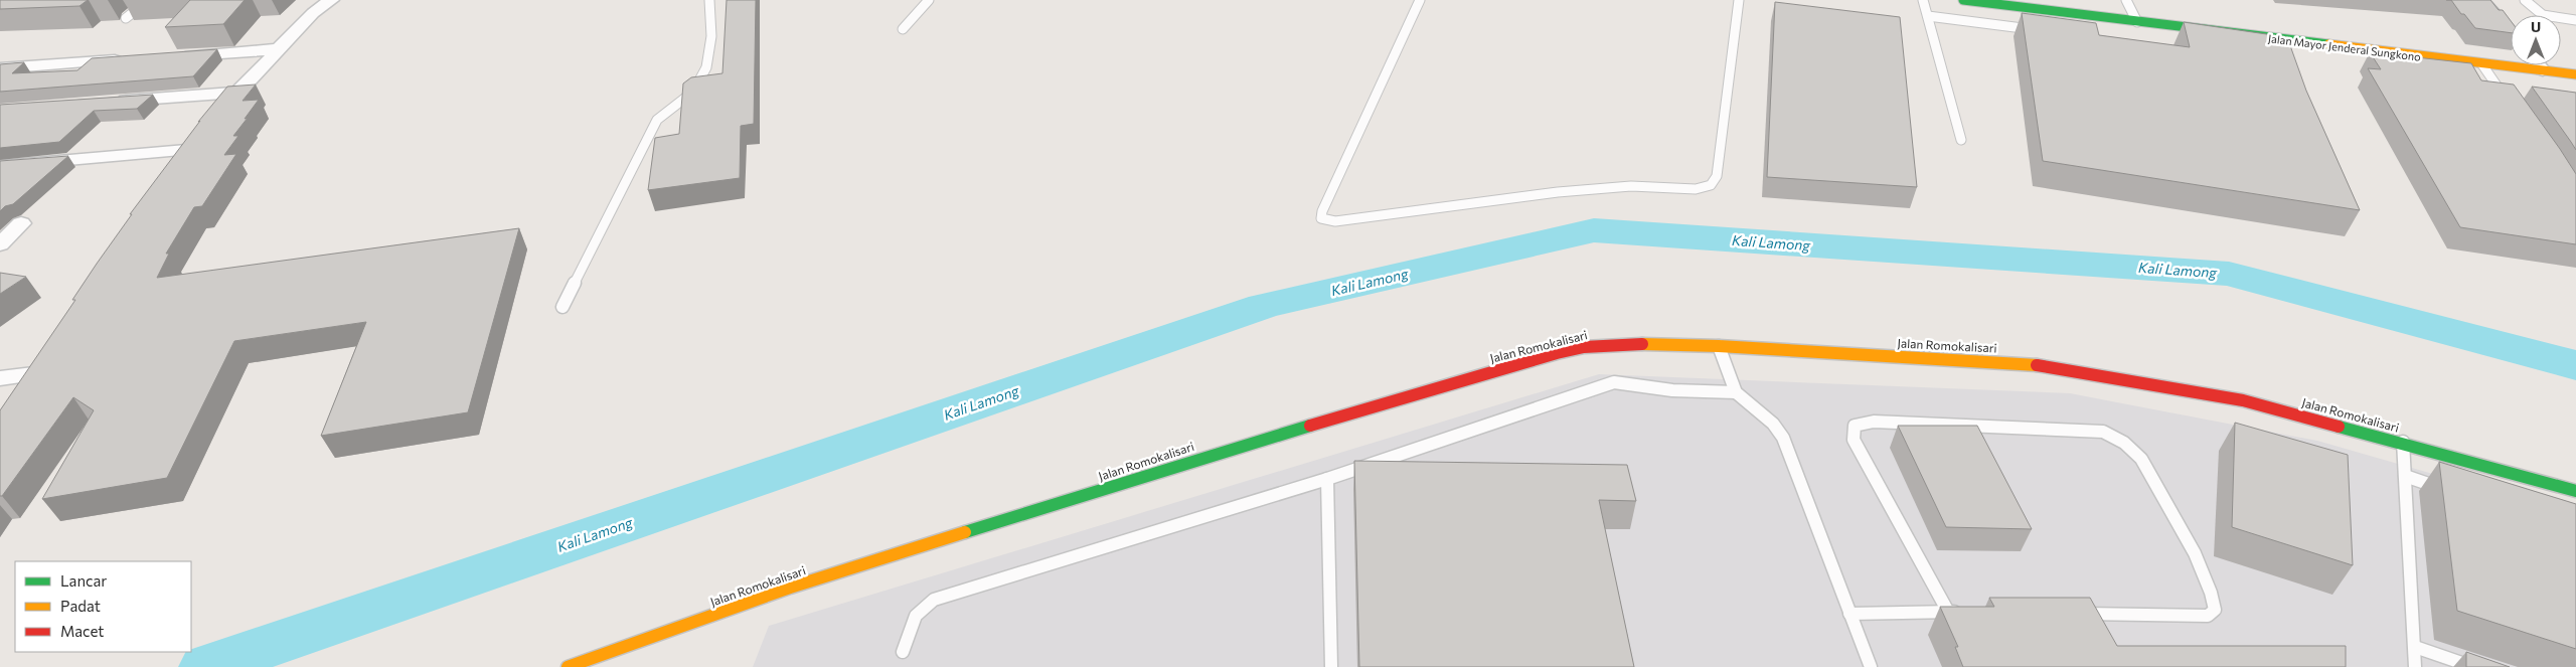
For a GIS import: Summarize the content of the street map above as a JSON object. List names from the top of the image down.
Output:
{
  "streets": {
    "street": ["Jalan Mayor Jenderal Sungkono", "Jalan Romokalisari"]
  },
  "water": ["Kali Lamong"],
  "legend": ["Lancar", "Padat", "Macet"],
  "north": "top"
}
